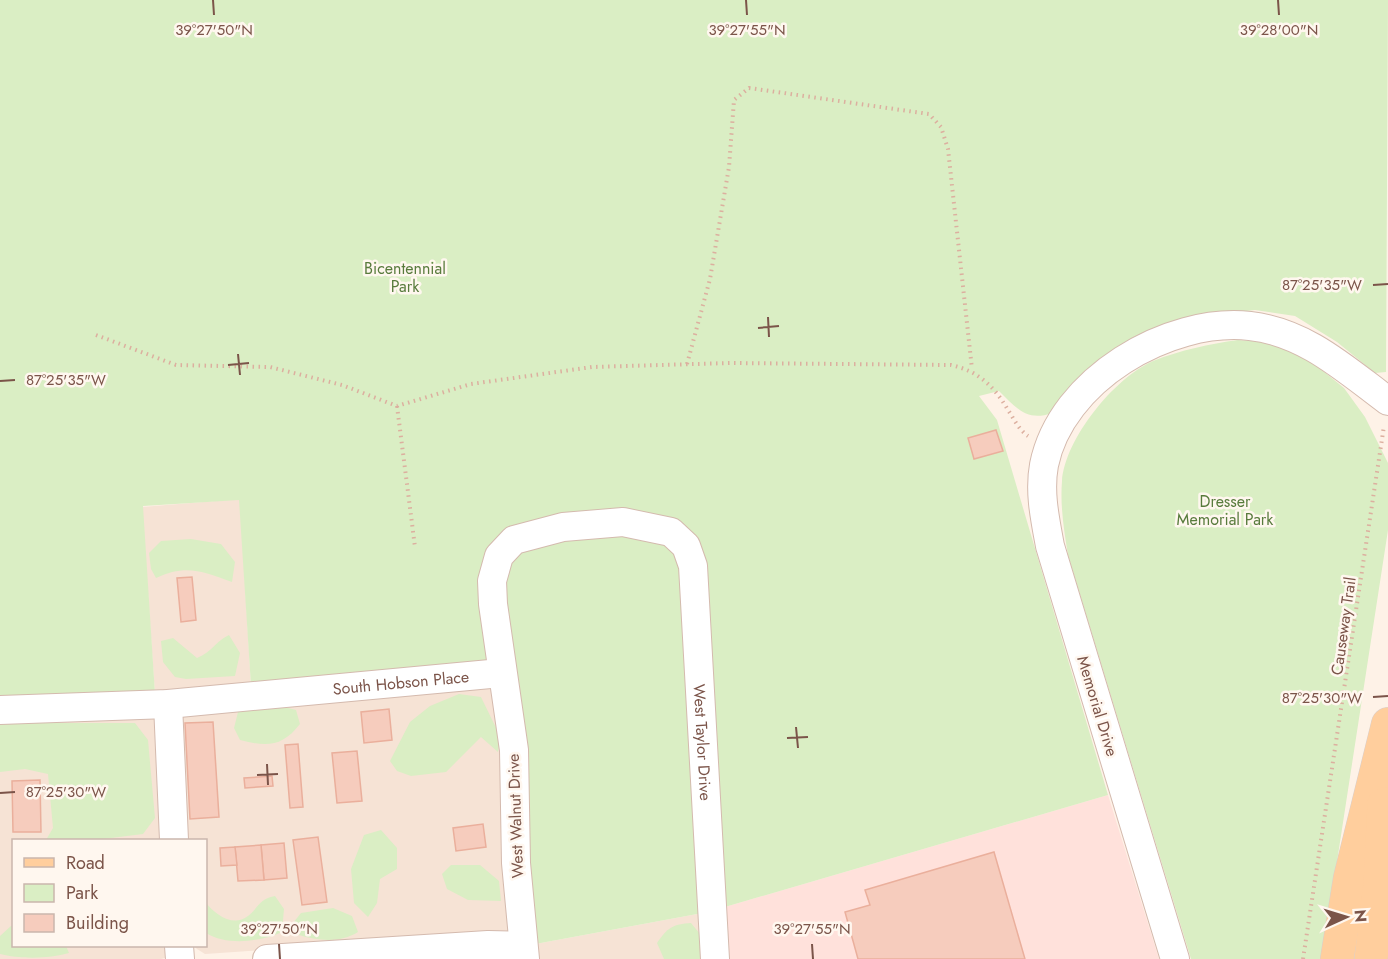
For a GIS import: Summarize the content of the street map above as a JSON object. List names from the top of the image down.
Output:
{
  "streets": {
    "street": [
      "South Hobson Place",
      "Memorial Drive",
      "West Taylor Drive",
      "West Walnut Drive"
    ],
    "path": ["Causeway Trail"]
  },
  "crossings": [
    ["Causeway Trail", "Memorial Drive"],
    ["South Hobson Place", "West Taylor Drive"],
    ["South Hobson Place", "West Walnut Drive"],
    ["West Taylor Drive", "West Walnut Drive"]
  ],
  "parks": ["Bicentennial Park", "Dresser Memorial Park"],
  "legend": ["Road", "Park", "Building"],
  "north": "right",
  "coordinates": [
    "39°27'50\"N",
    "39°27'55\"N",
    "39°28'00\"N",
    "87°25'35\"W",
    "87°25'30\"W"
  ]
}
